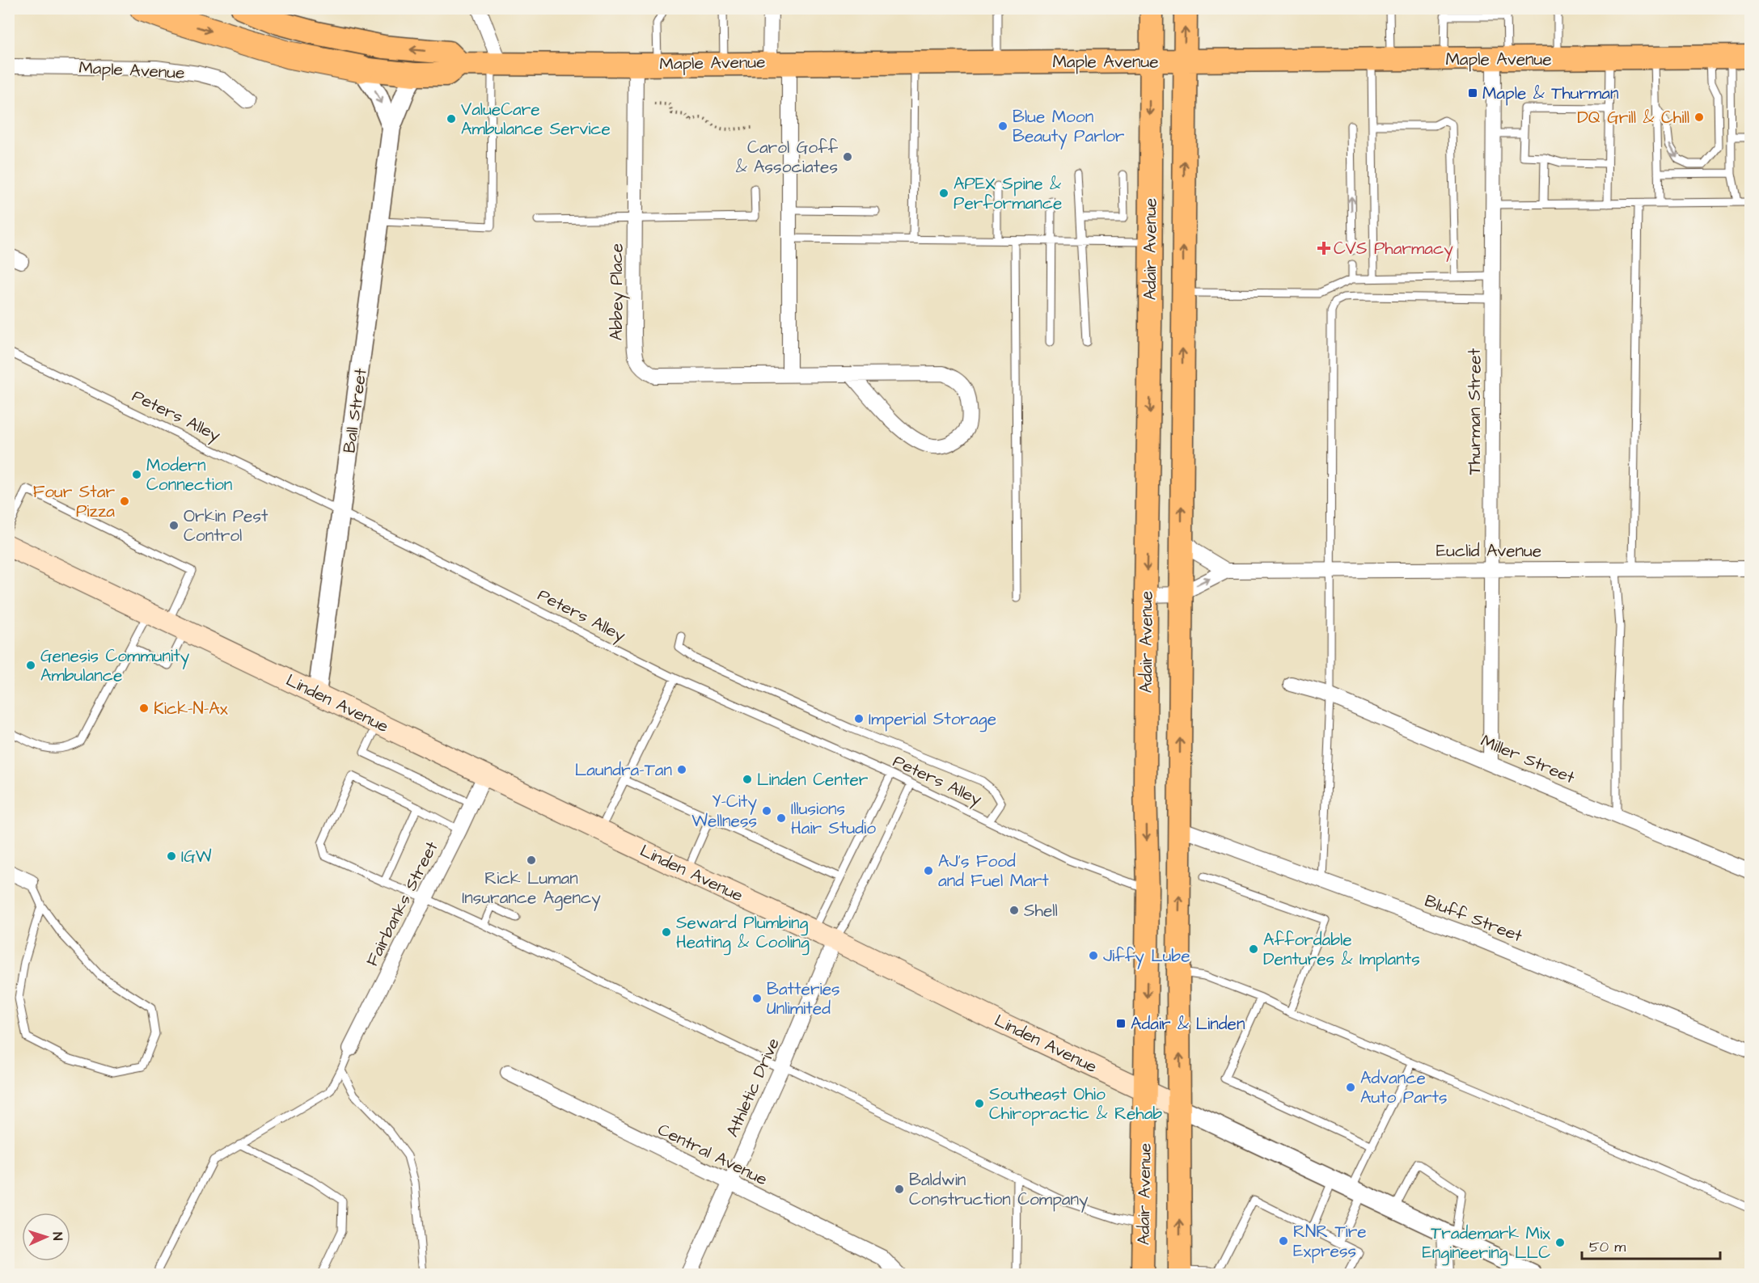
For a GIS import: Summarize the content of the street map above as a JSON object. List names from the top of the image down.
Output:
{
  "streets": {
    "main road": ["Maple Avenue", "Adair Avenue", "Linden Avenue"],
    "street": [
      "Abbey Place",
      "Ball Street",
      "Thurman Street",
      "Euclid Avenue",
      "Miller Street",
      "Fairbanks Street",
      "Bluff Street",
      "Athletic Drive",
      "Central Avenue"
    ],
    "lane": ["Peters Alley"]
  },
  "crossings": [
    ["Maple Avenue", "Adair Avenue"],
    ["Maple Avenue", "Abbey Place"],
    ["Maple Avenue", "Thurman Street"],
    ["Adair Avenue", "Peters Alley"],
    ["Adair Avenue", "Euclid Avenue"],
    ["Adair Avenue", "Linden Avenue"],
    ["Adair Avenue", "Bluff Street"],
    ["Ball Street", "Peters Alley"],
    ["Ball Street", "Linden Avenue"],
    ["Thurman Street", "Euclid Avenue"],
    ["Thurman Street", "Miller Street"],
    ["Linden Avenue", "Fairbanks Street"],
    ["Linden Avenue", "Athletic Drive"],
    ["Athletic Drive", "Central Avenue"]
  ],
  "places": {
    "transit": ["Maple & Thurman", "Adair & Linden"],
    "other": [
      "DQ Grill & Chill",
      "ValueCare Ambulance Service",
      "Blue Moon Beauty Parlor",
      "Carol Goff & Associates",
      "APEX Spine & Performance",
      "Modern Connection",
      "Four Star Pizza",
      "Orkin Pest Control",
      "Genesis Community Ambulance",
      "Kick-N-Ax",
      "Imperial Storage",
      "Laundra-Tan",
      "Linden Center",
      "Y-City Wellness",
      "Illusions Hair Studio",
      "IGW",
      "Rick Luman Insurance Agency",
      "AJ's Food and Fuel Mart",
      "Shell",
      "Seward Plumbing Heating & Cooling",
      "Affordable Dentures & Implants",
      "Jiffy Lube",
      "Batteries Unlimited",
      "Advance Auto Parts",
      "Southeast Ohio Chiropractic & Rehab",
      "Baldwin Construction Company",
      "RNR Tire Express",
      "Trademark Mix Engineering LLC"
    ],
    "health": ["CVS Pharmacy"]
  },
  "scale_bar": "50 m",
  "north": "right"
}
